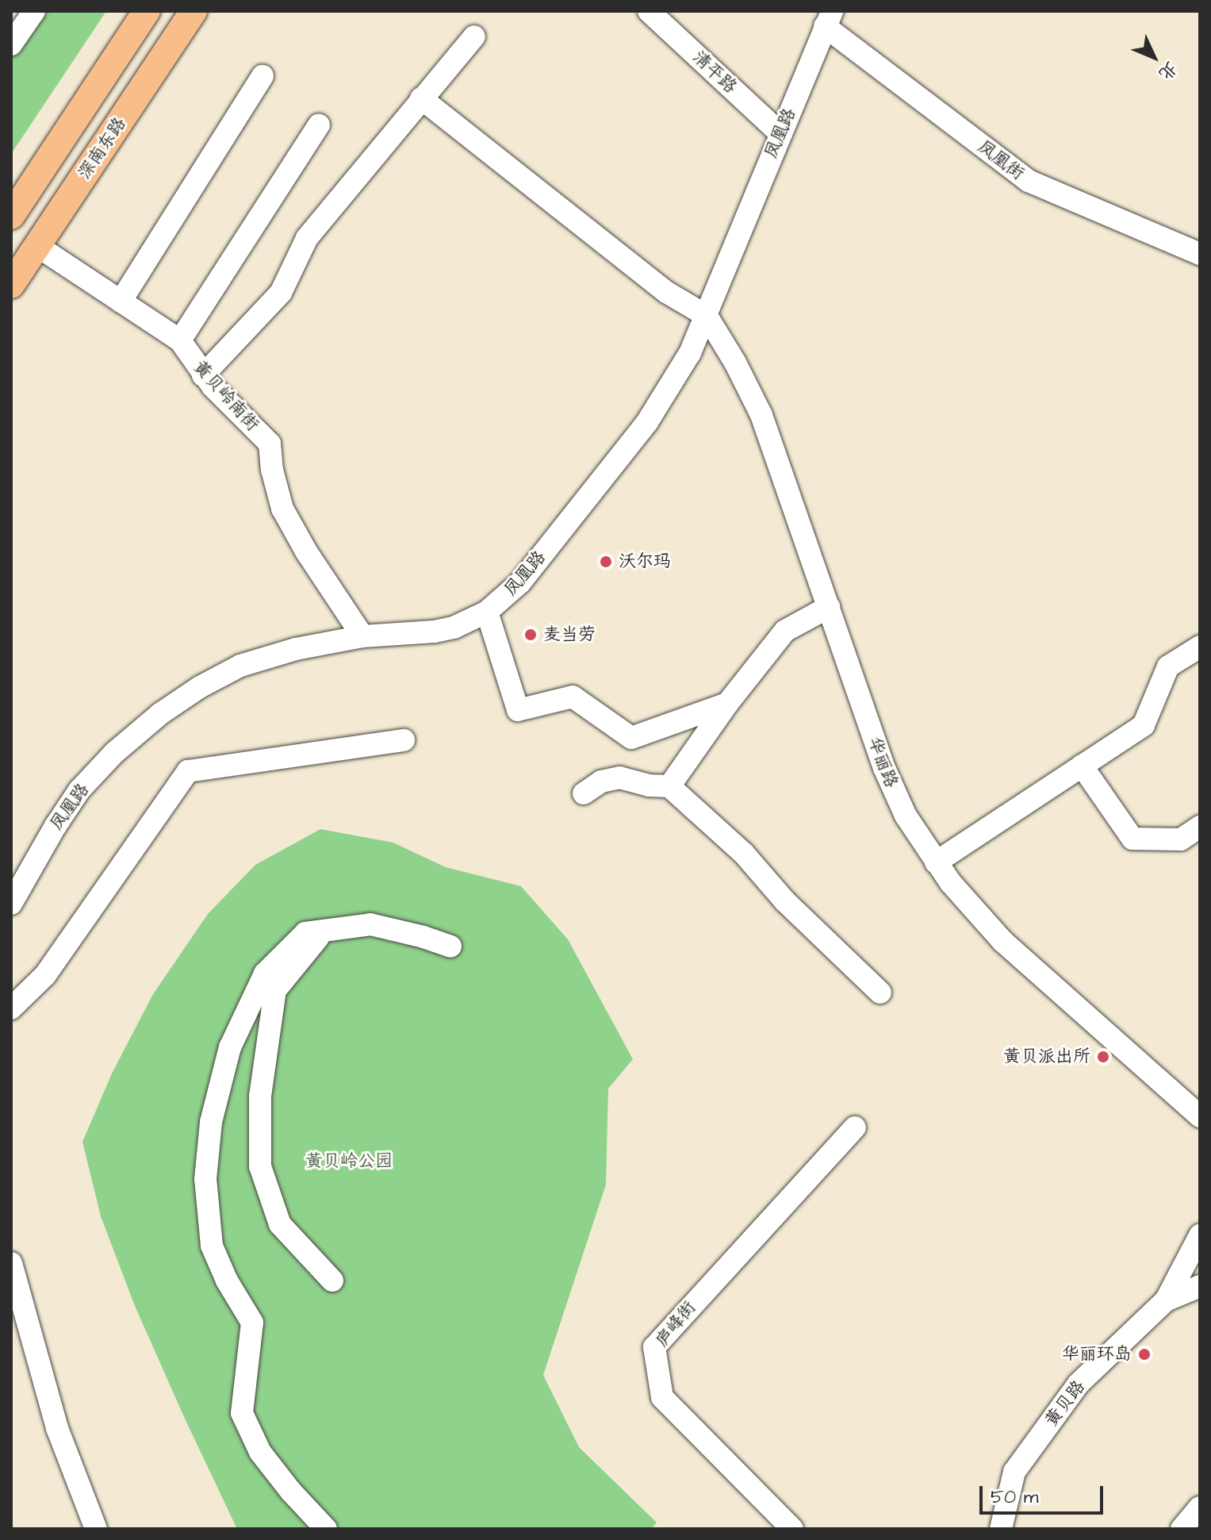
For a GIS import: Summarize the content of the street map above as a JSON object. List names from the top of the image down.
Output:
{
  "streets": {
    "main road": ["深南东路"],
    "street": [
      "清平路",
      "凤凰路",
      "凤凰街",
      "黄贝岭南街",
      "华丽路",
      "庐峰街",
      "黄贝路"
    ]
  },
  "crossings": [
    ["清平路", "凤凰路"],
    ["凤凰路", "凤凰街"],
    ["凤凰路", "黄贝岭南街"],
    ["凤凰路", "华丽路"],
    ["深南东路", "黄贝岭南街"]
  ],
  "parks": ["黄贝岭公园"],
  "places": [
    "沃尔玛",
    "麦当劳",
    "黄贝派出所",
    "华丽环岛"
  ],
  "scale_bar": "50 m",
  "north": "bottom right"
}
